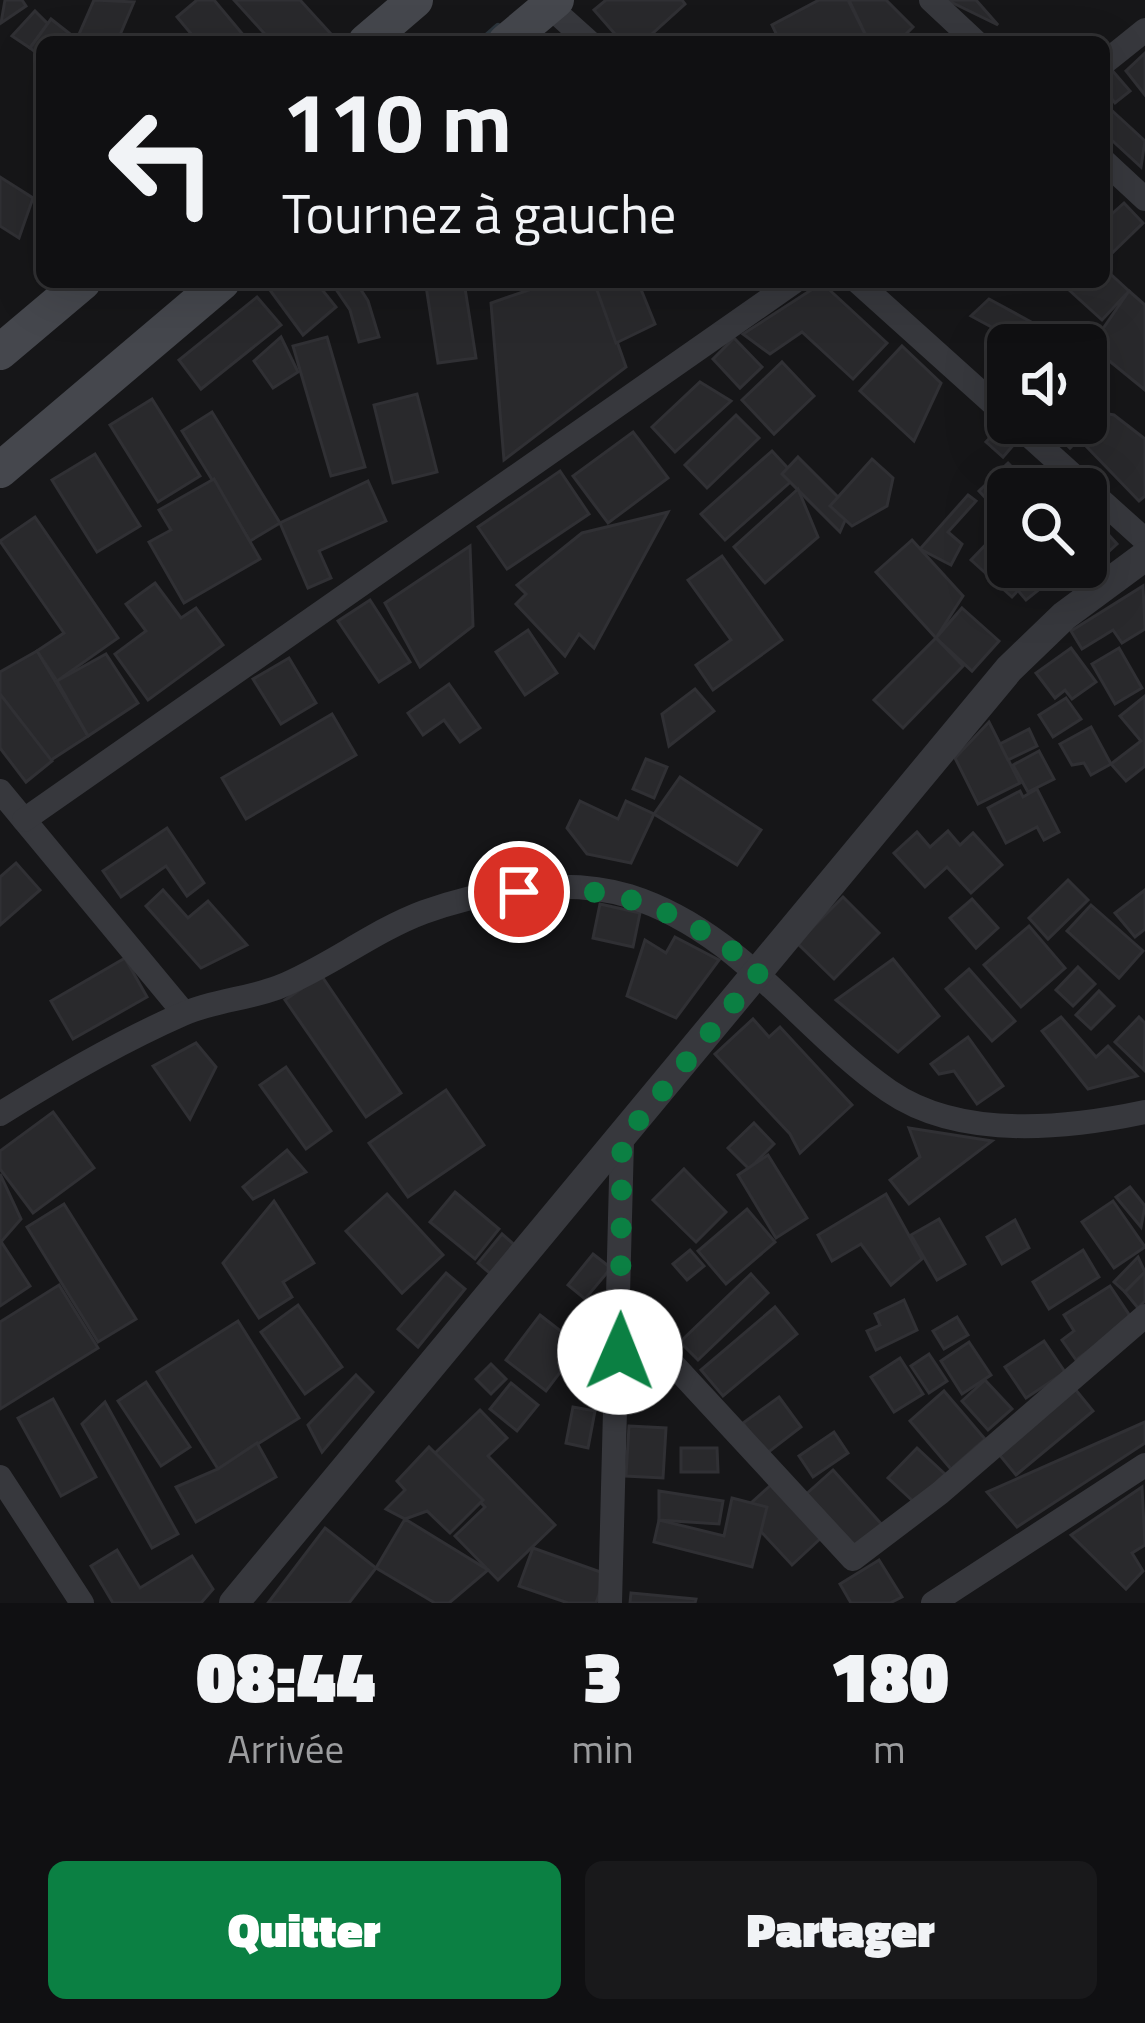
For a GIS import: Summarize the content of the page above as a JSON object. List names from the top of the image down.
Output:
{
  "page": {
    "turn": ["110 m", "Tournez à gauche"],
    "eta": [
      "08:44",
      "Arrivée",
      "3",
      "min",
      "180",
      "m"
    ],
    "buttons": ["Quitter", "Partager"]
  }
}
